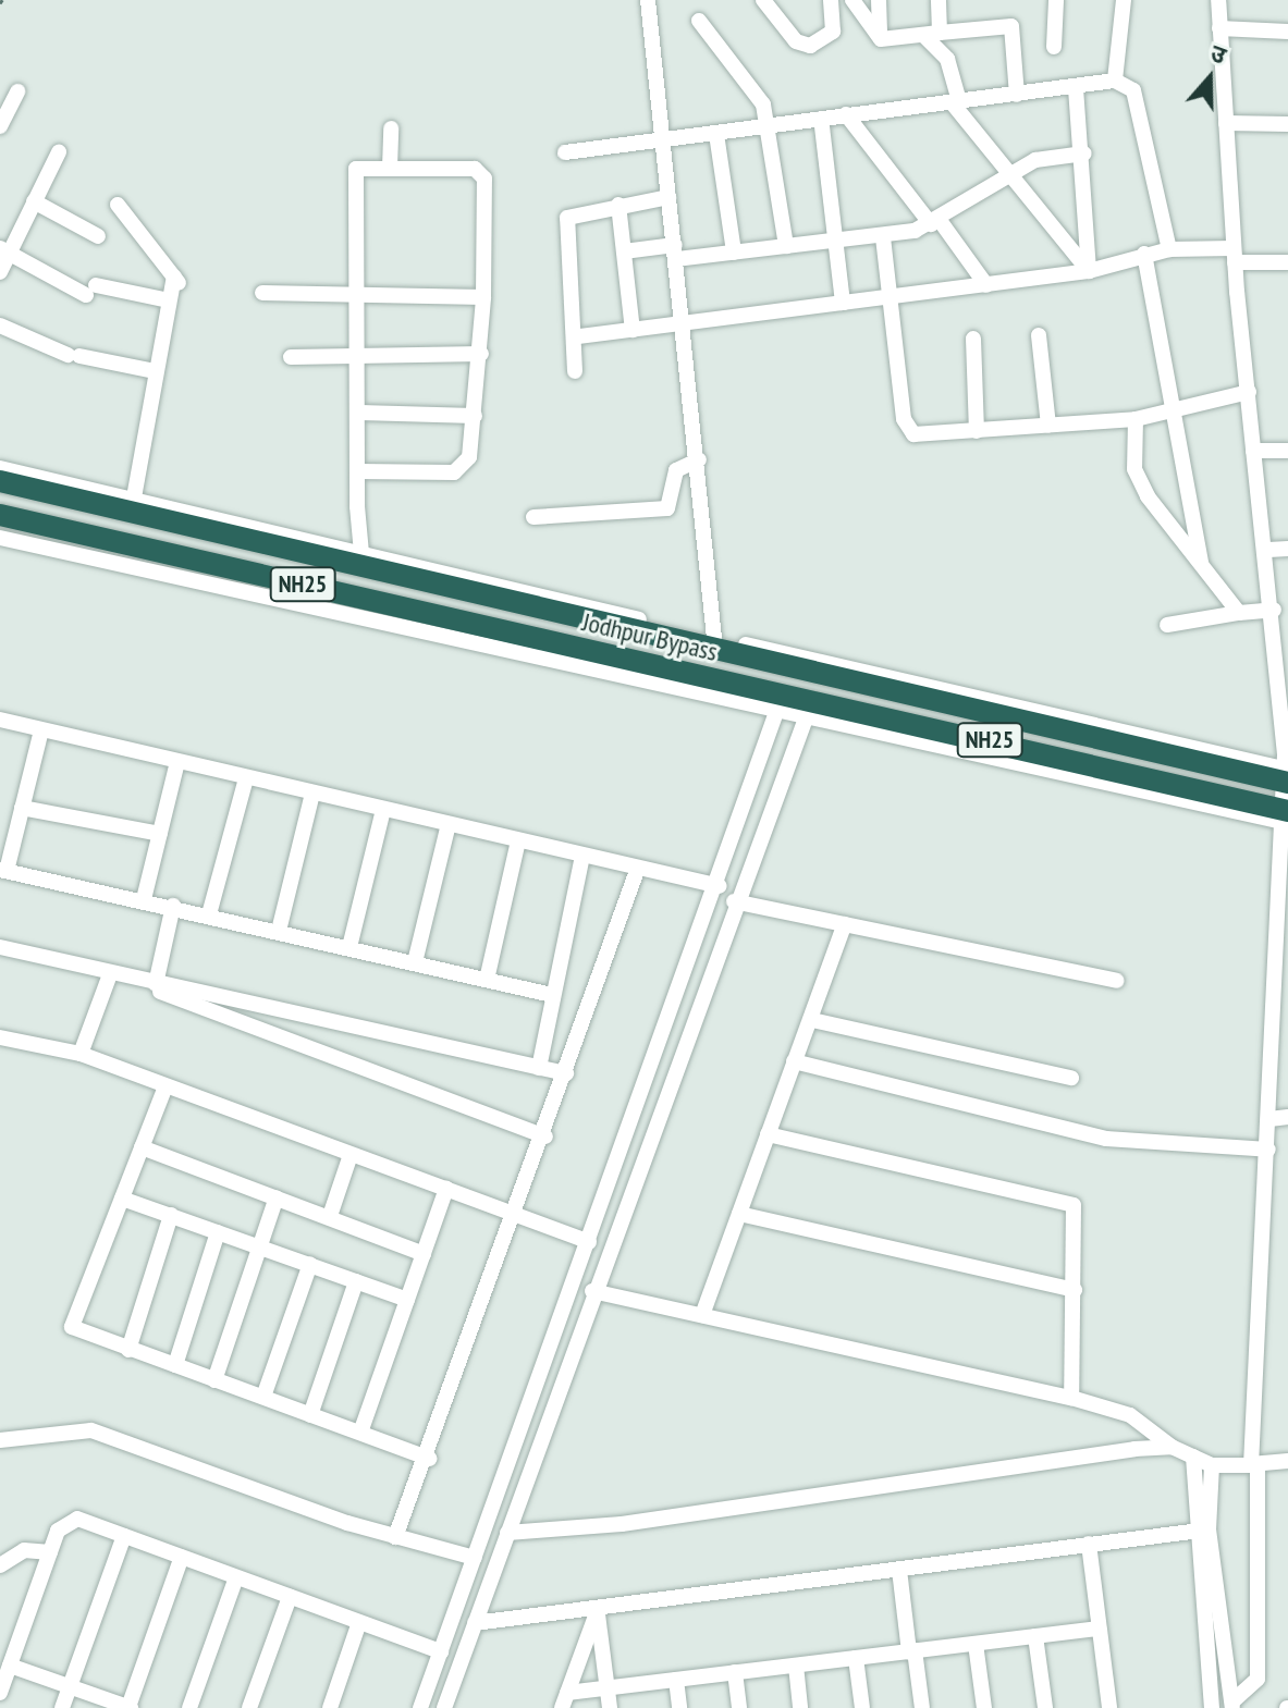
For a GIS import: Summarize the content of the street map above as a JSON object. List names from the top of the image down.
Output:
{
  "streets": {
    "highway": ["NH25", "Jodhpur Bypass"]
  },
  "north": "top"
}
